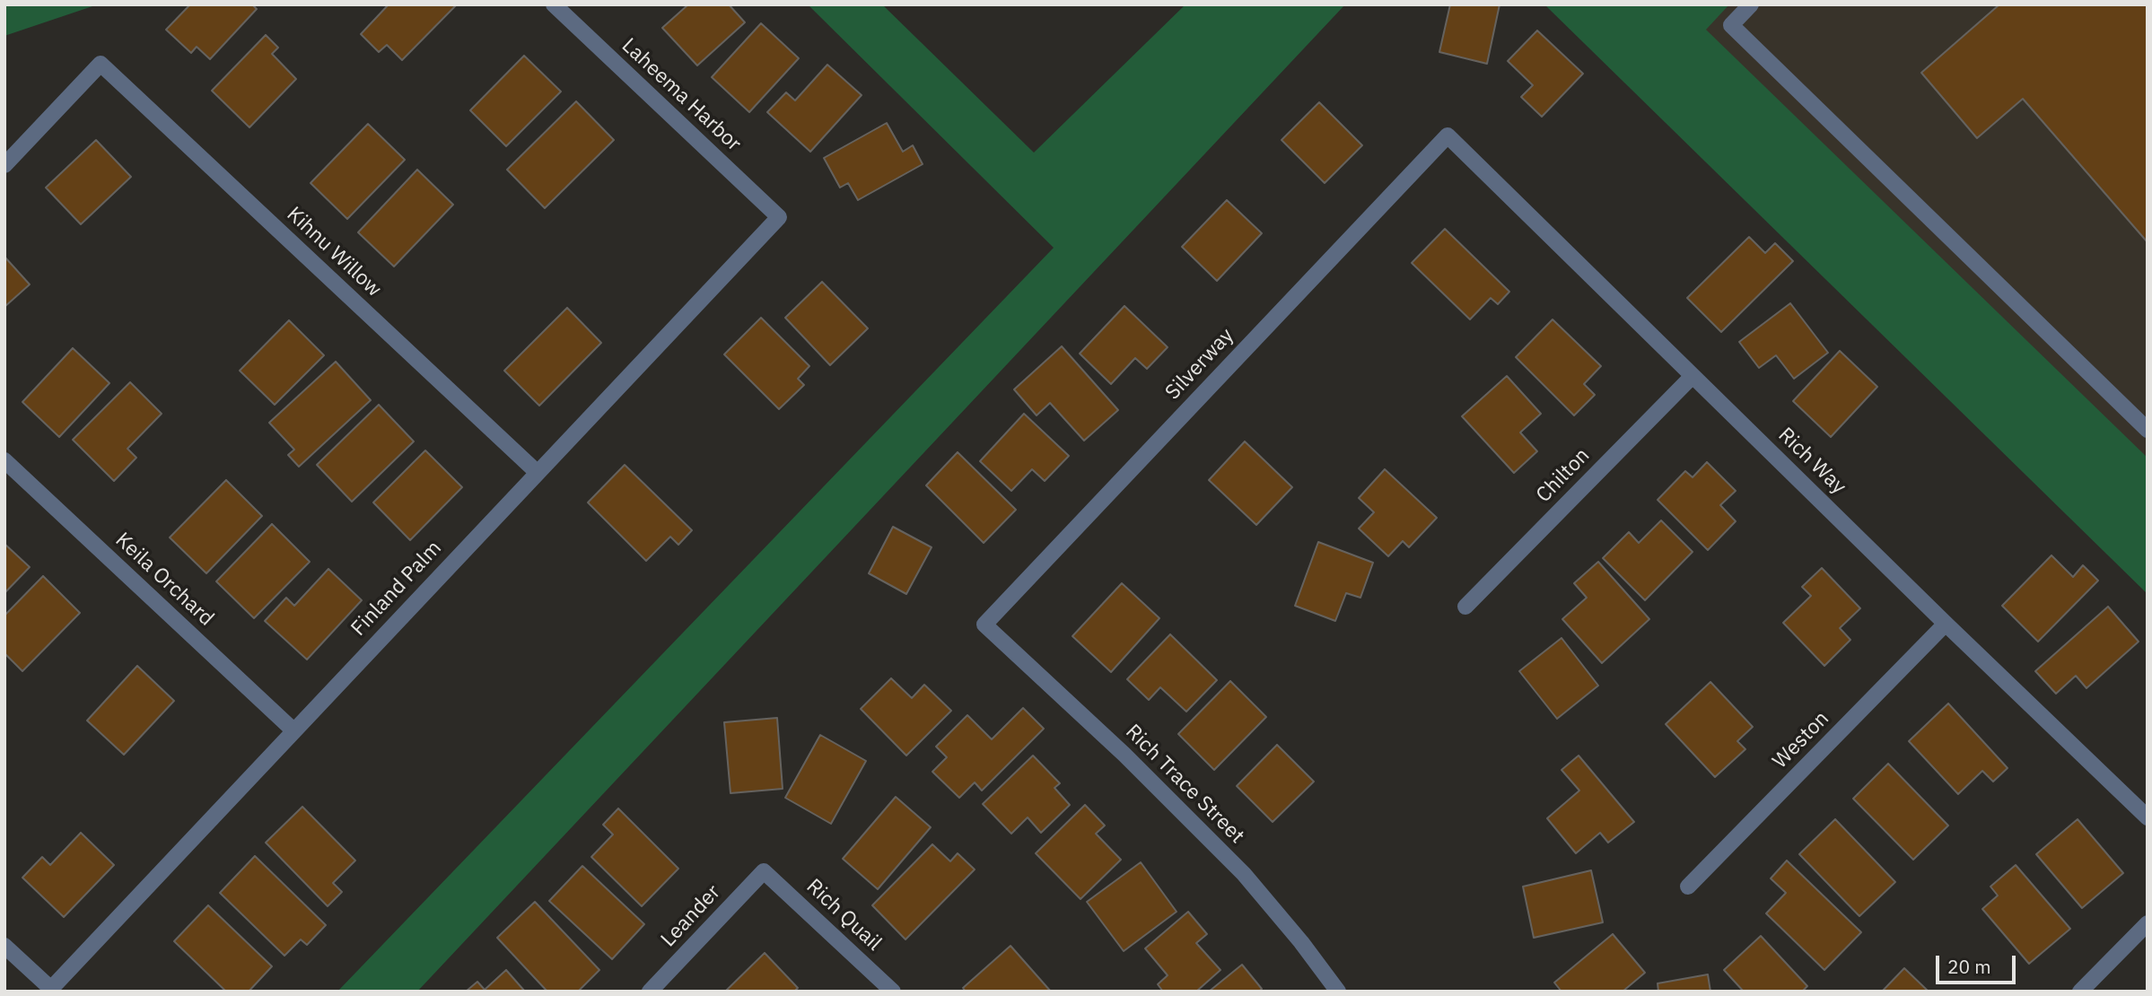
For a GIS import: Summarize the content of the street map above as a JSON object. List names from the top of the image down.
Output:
{
  "streets": {
    "street": [
      "Laheema Harbor",
      "Kihnu Willow",
      "Silverway",
      "Rich Way",
      "Chilton",
      "Keila Orchard",
      "Finland Palm",
      "Weston",
      "Rich Trace Street",
      "Rich Quail",
      "Leander"
    ]
  },
  "crossings": [
    ["Laheema Harbor", "Finland Palm"],
    ["Kihnu Willow", "Finland Palm"],
    ["Silverway", "Rich Way"],
    ["Silverway", "Rich Trace Street"],
    ["Rich Way", "Chilton"],
    ["Rich Way", "Weston"],
    ["Keila Orchard", "Finland Palm"],
    ["Rich Quail", "Leander"]
  ],
  "scale_bar": "20 m"
}
